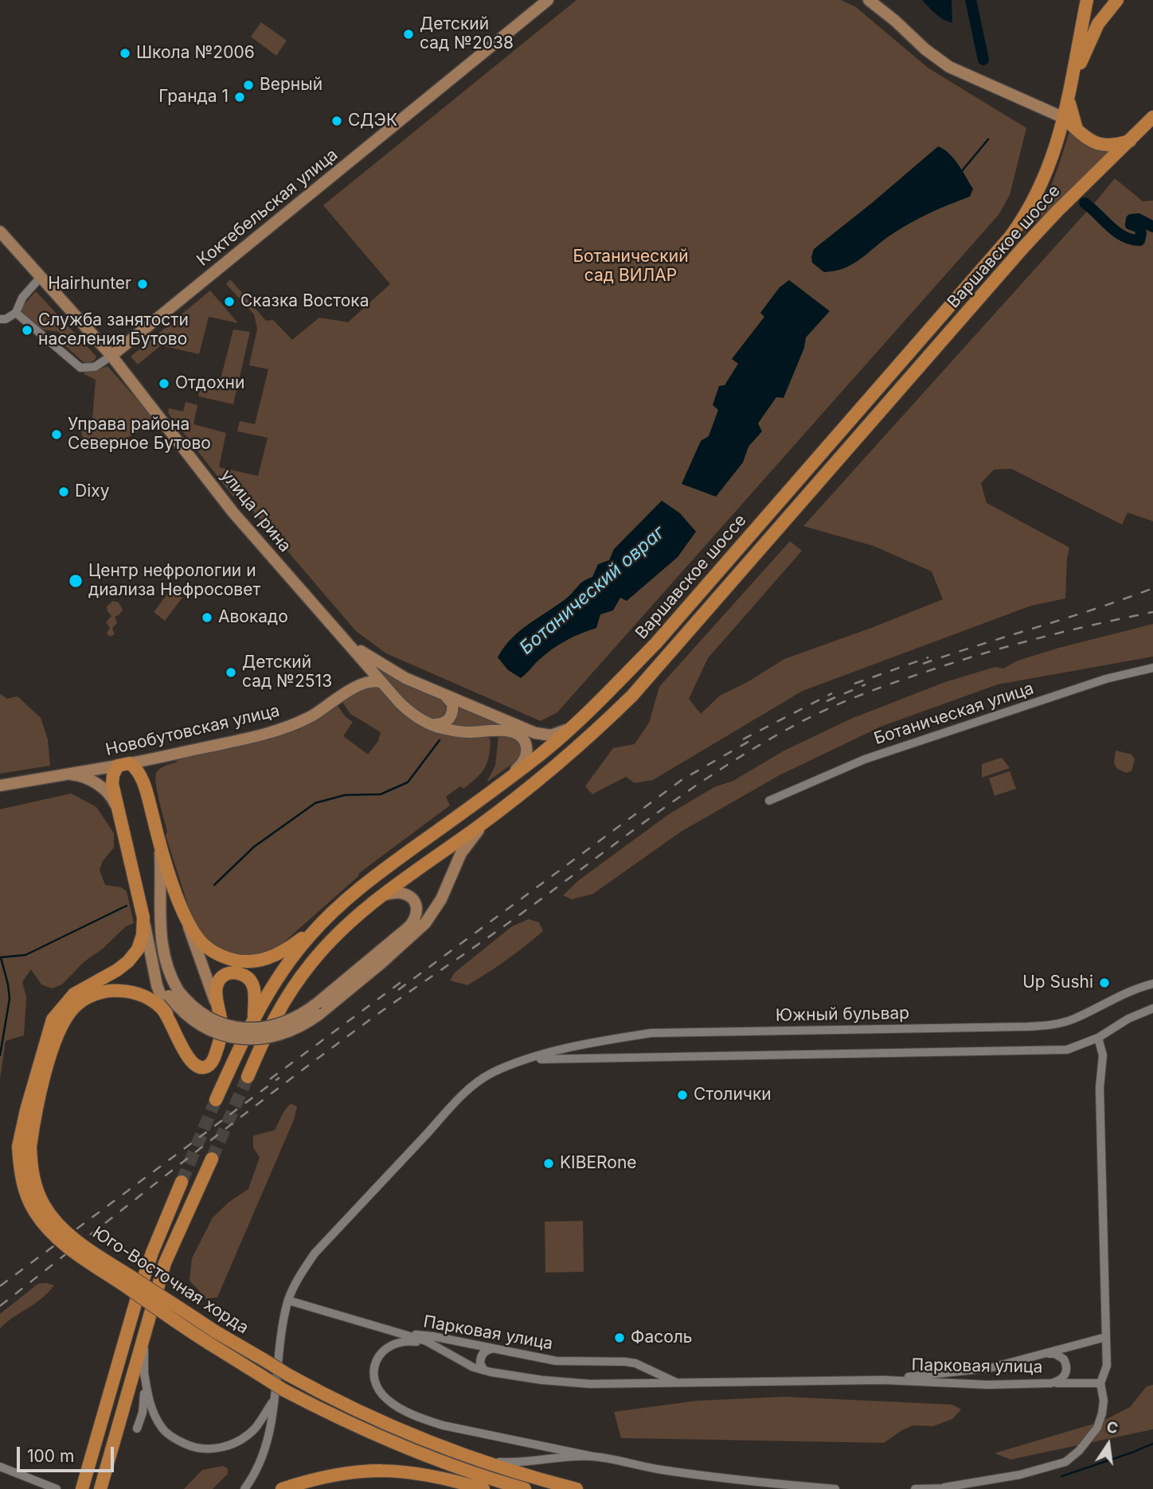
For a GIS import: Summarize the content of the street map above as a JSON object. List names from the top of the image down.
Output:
{
  "streets": {
    "main road": ["Варшавское шоссе", "Юго-Восточная хорда"],
    "street": [
      "Коктебельская улица",
      "улица Грина",
      "Ботаническая улица",
      "Новобутовская улица",
      "Южный бульвар",
      "Парковая улица"
    ]
  },
  "crossings": [
    ["Коктебельская улица", "улица Грина"],
    ["Варшавское шоссе", "улица Грина"]
  ],
  "water": ["Ботанический овраг"],
  "parks": ["Ботанический сад ВИЛАР"],
  "places": [
    "Детский сад №2038",
    "Школа №2006",
    "Верный",
    "Гранда 1",
    "СДЭК",
    "Hairhunter",
    "Сказка Востока",
    "Служба занятости населения Бутово",
    "Отдохни",
    "Управа района Северное Бутово",
    "Dixy",
    "Центр нефрологии и диализа Нефросовет",
    "Авокадо",
    "Детский сад №2513",
    "Up Sushi",
    "Столички",
    "KIBERone",
    "Фасоль"
  ],
  "scale_bar": "100 m",
  "north": "top"
}
